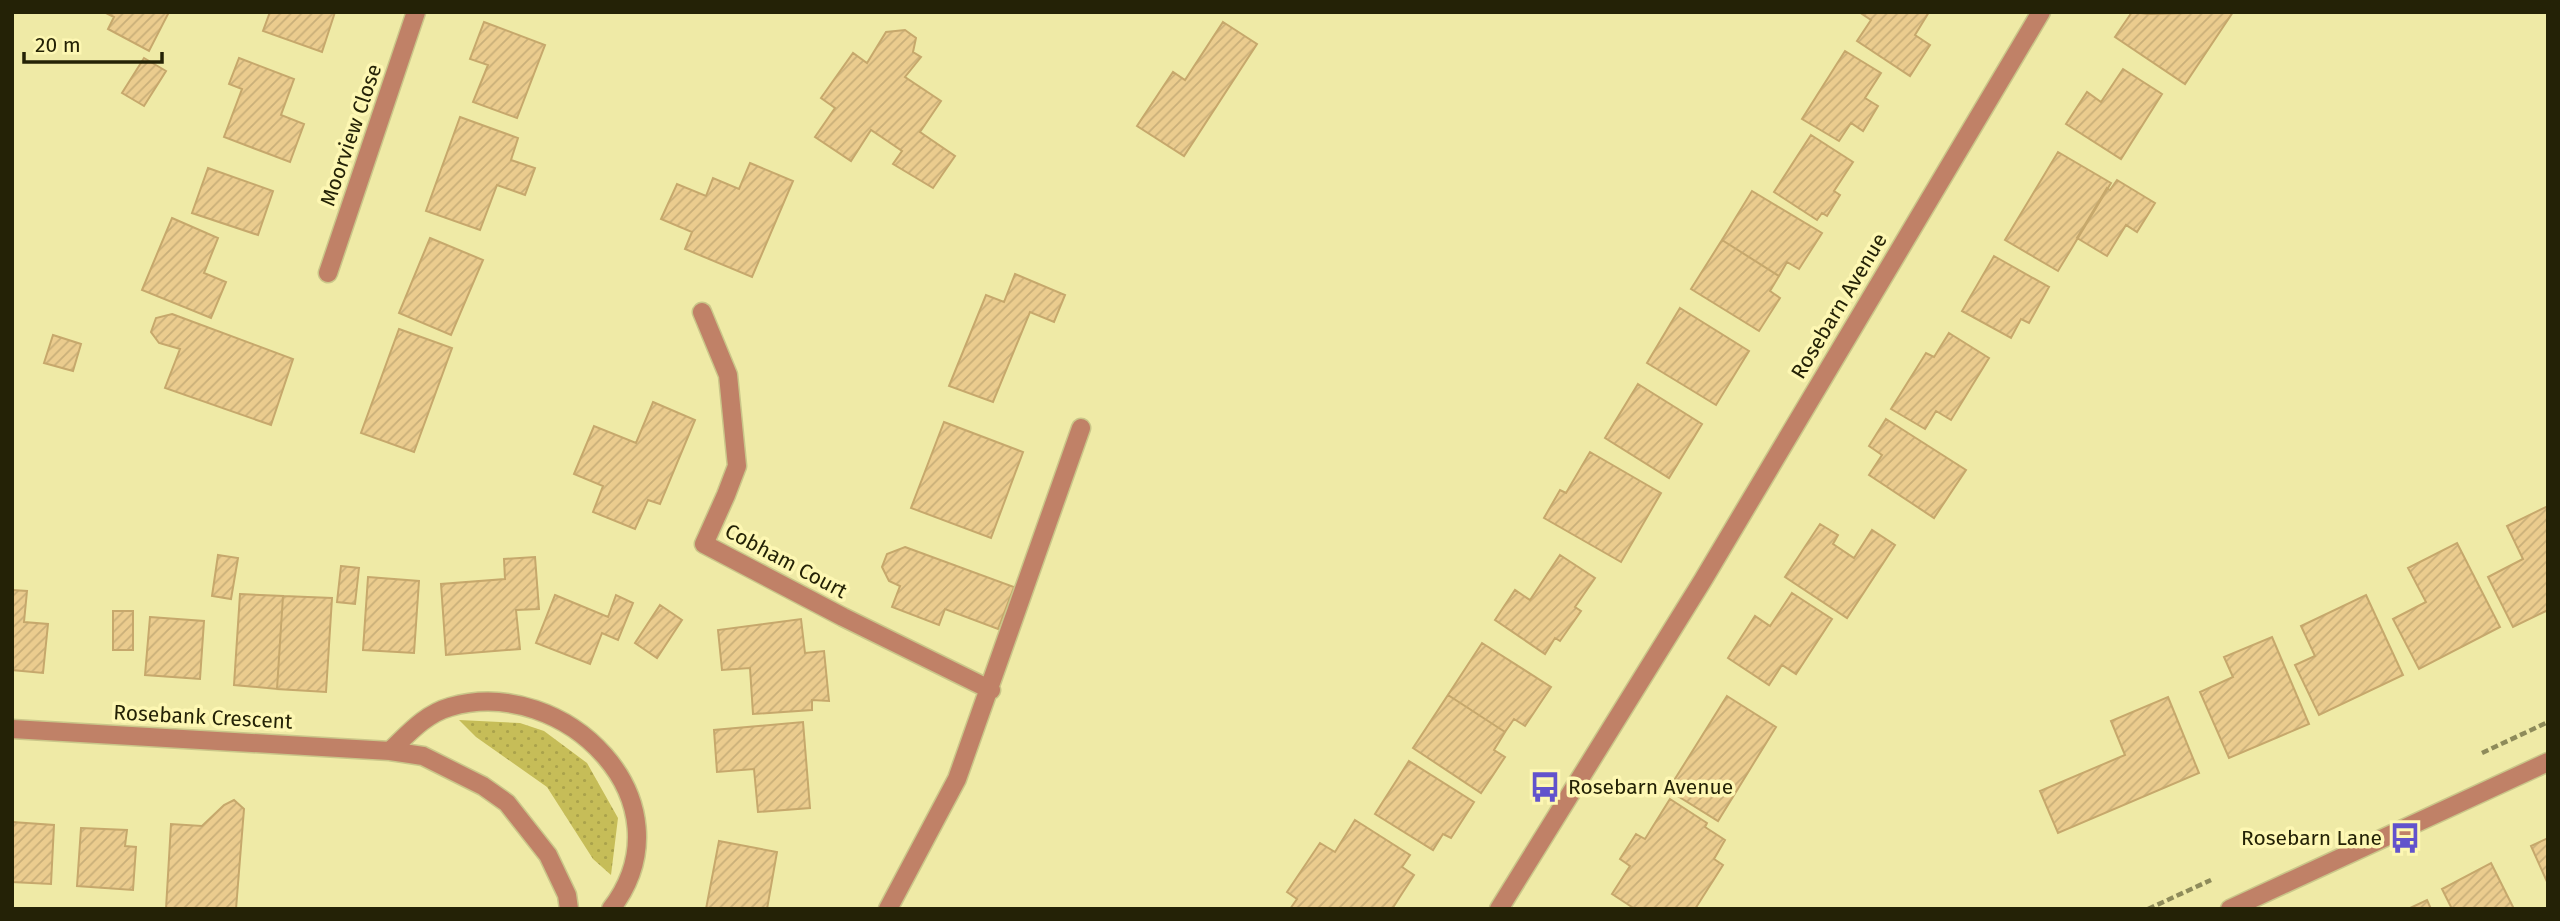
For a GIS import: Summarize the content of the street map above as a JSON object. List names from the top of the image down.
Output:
{
  "streets": {
    "street": [
      "Moorview Close",
      "Rosebarn Avenue",
      "Cobham Court",
      "Rosebank Crescent"
    ]
  },
  "places": {
    "bus stop": ["Rosebarn Avenue", "Rosebarn Lane"]
  },
  "scale_bar": "20 m"
}
